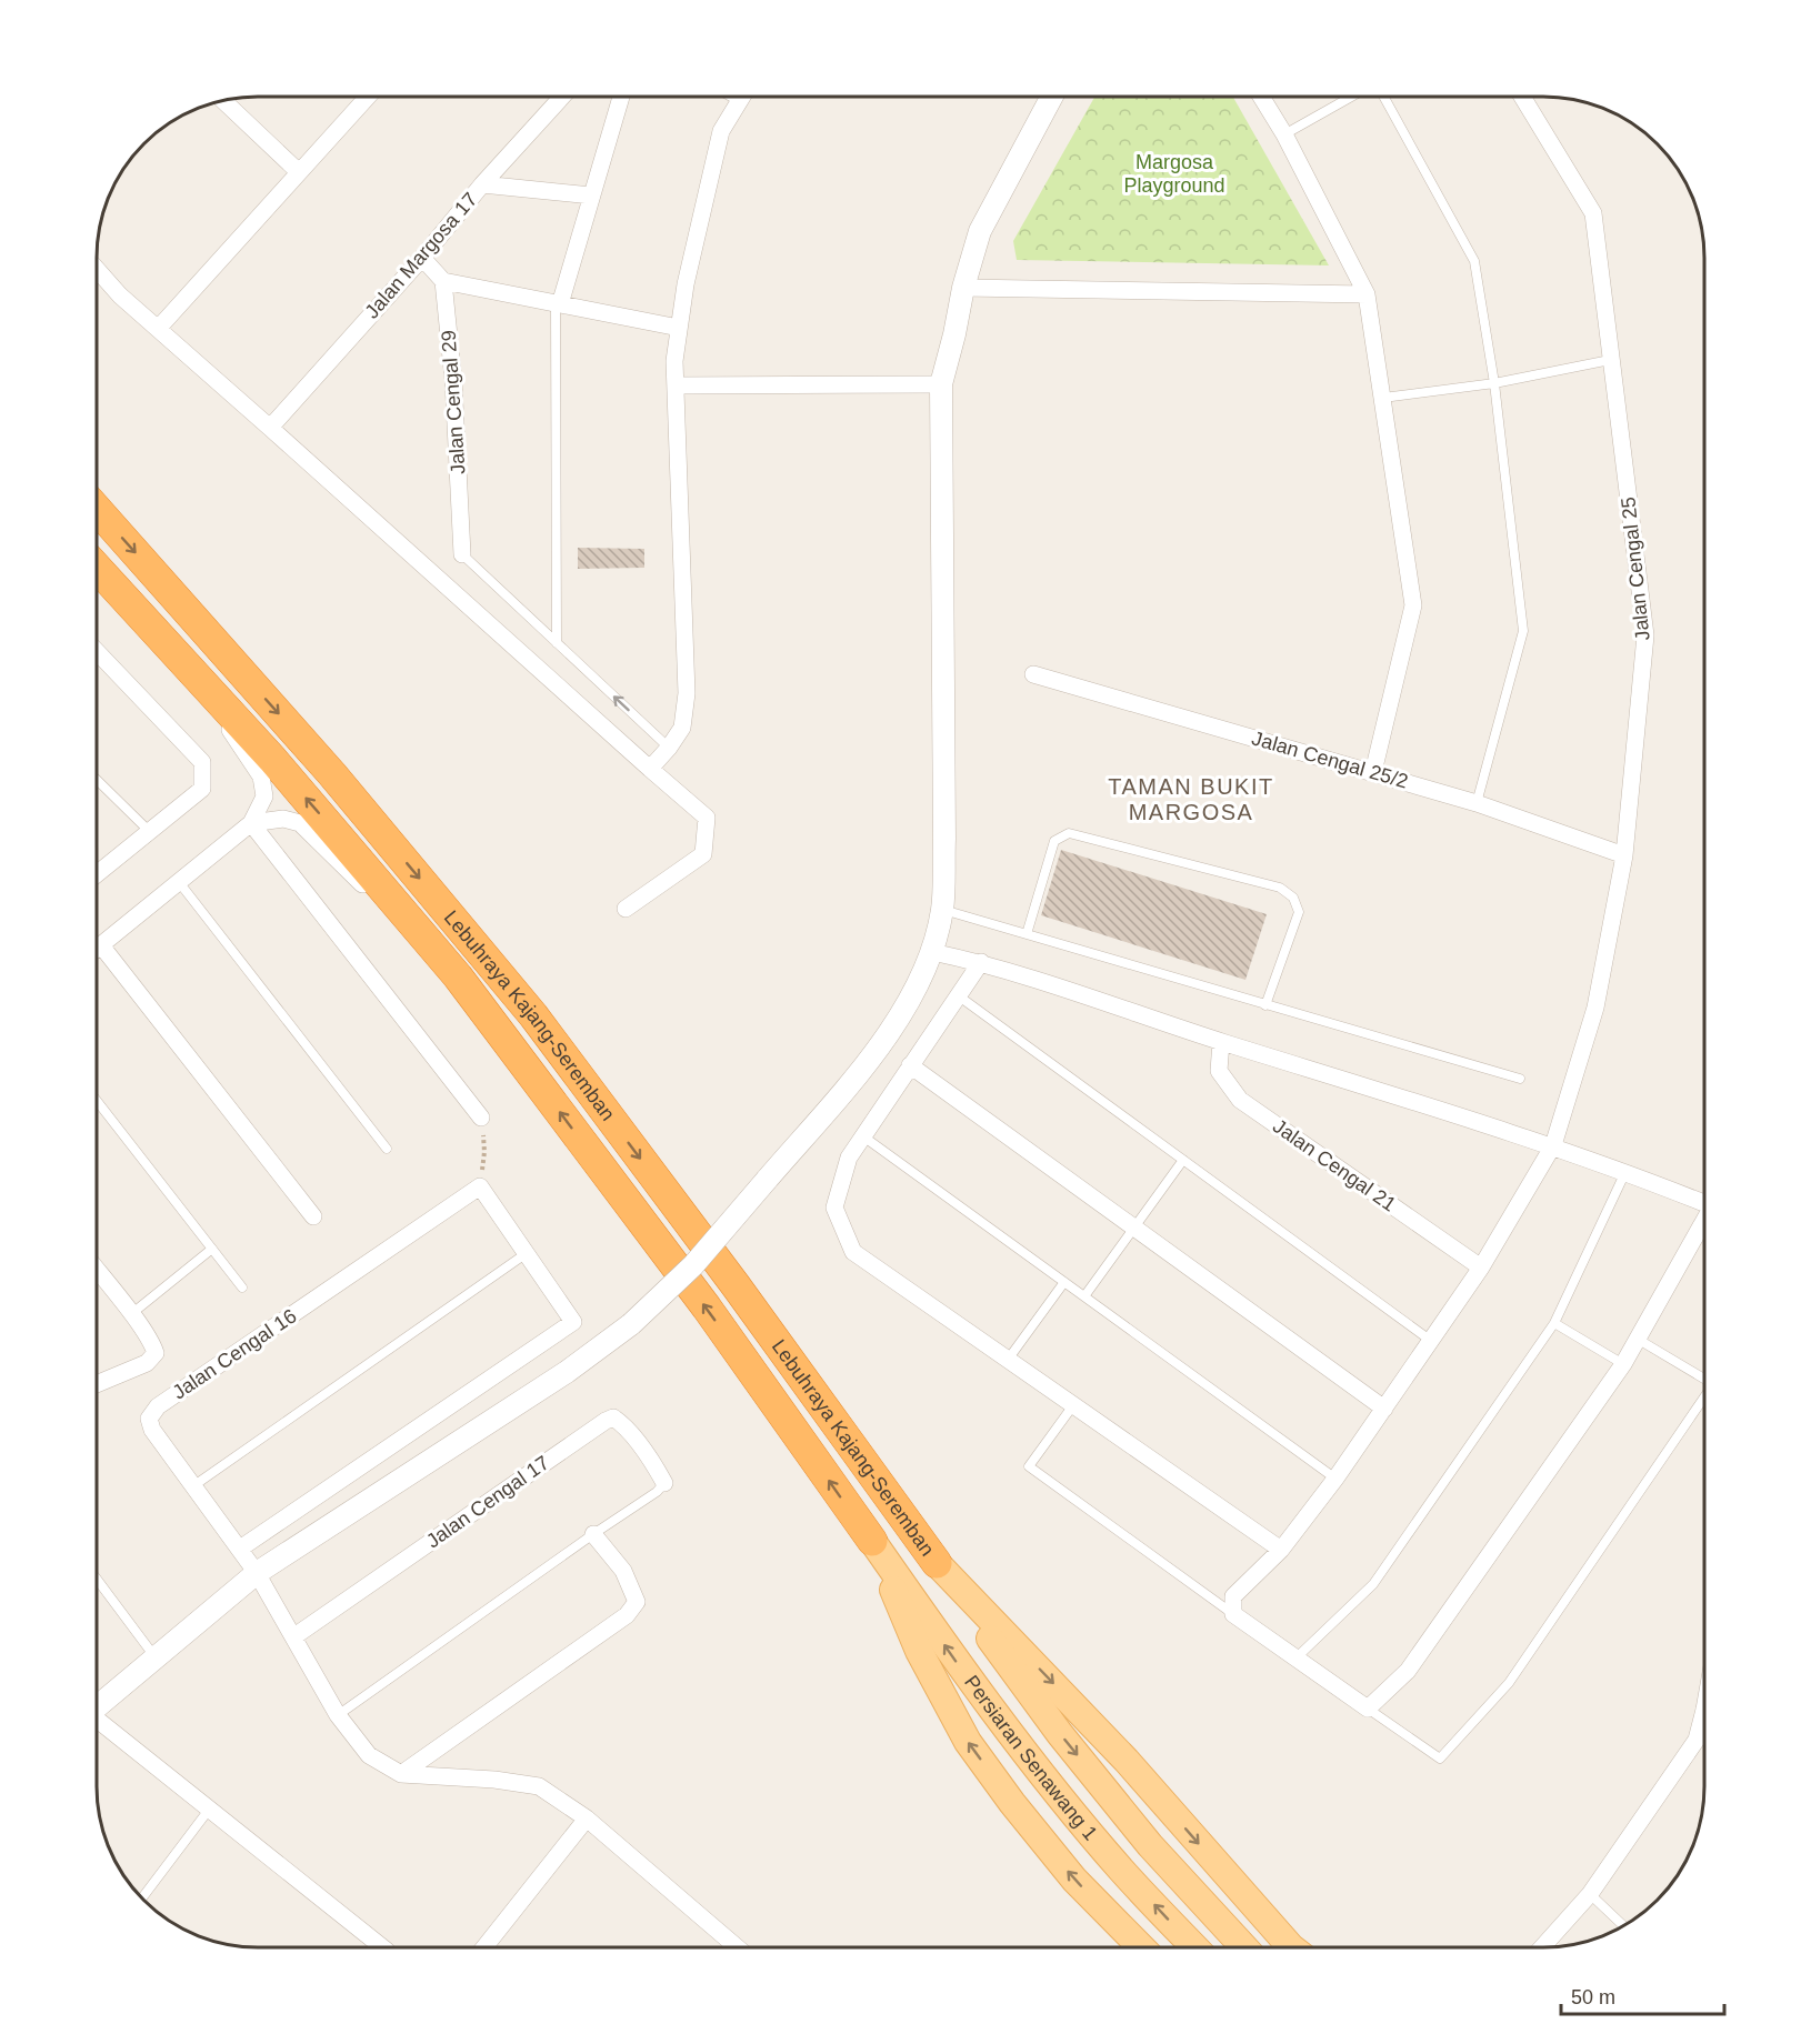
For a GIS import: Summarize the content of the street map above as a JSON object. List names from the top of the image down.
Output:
{
  "streets": {
    "highway": ["Lebuhraya Kajang-Seremban"],
    "main road": ["Persiaran Senawang 1"],
    "street": [
      "Jalan Margosa 17",
      "Jalan Cengal 29",
      "Jalan Cengal 25",
      "Jalan Cengal 25/2",
      "Jalan Cengal 21",
      "Jalan Cengal 16",
      "Jalan Cengal 17"
    ]
  },
  "crossings": [
    ["Jalan Cengal 25", "Jalan Cengal 25/2"],
    ["Jalan Cengal 25", "Jalan Cengal 21"],
    ["Lebuhraya Kajang-Seremban", "Persiaran Senawang 1"],
    ["Jalan Cengal 16", "Jalan Cengal 17"]
  ],
  "districts": ["TAMAN BUKIT MARGOSA"],
  "parks": ["Margosa Playground"],
  "scale_bar": "50 m"
}
